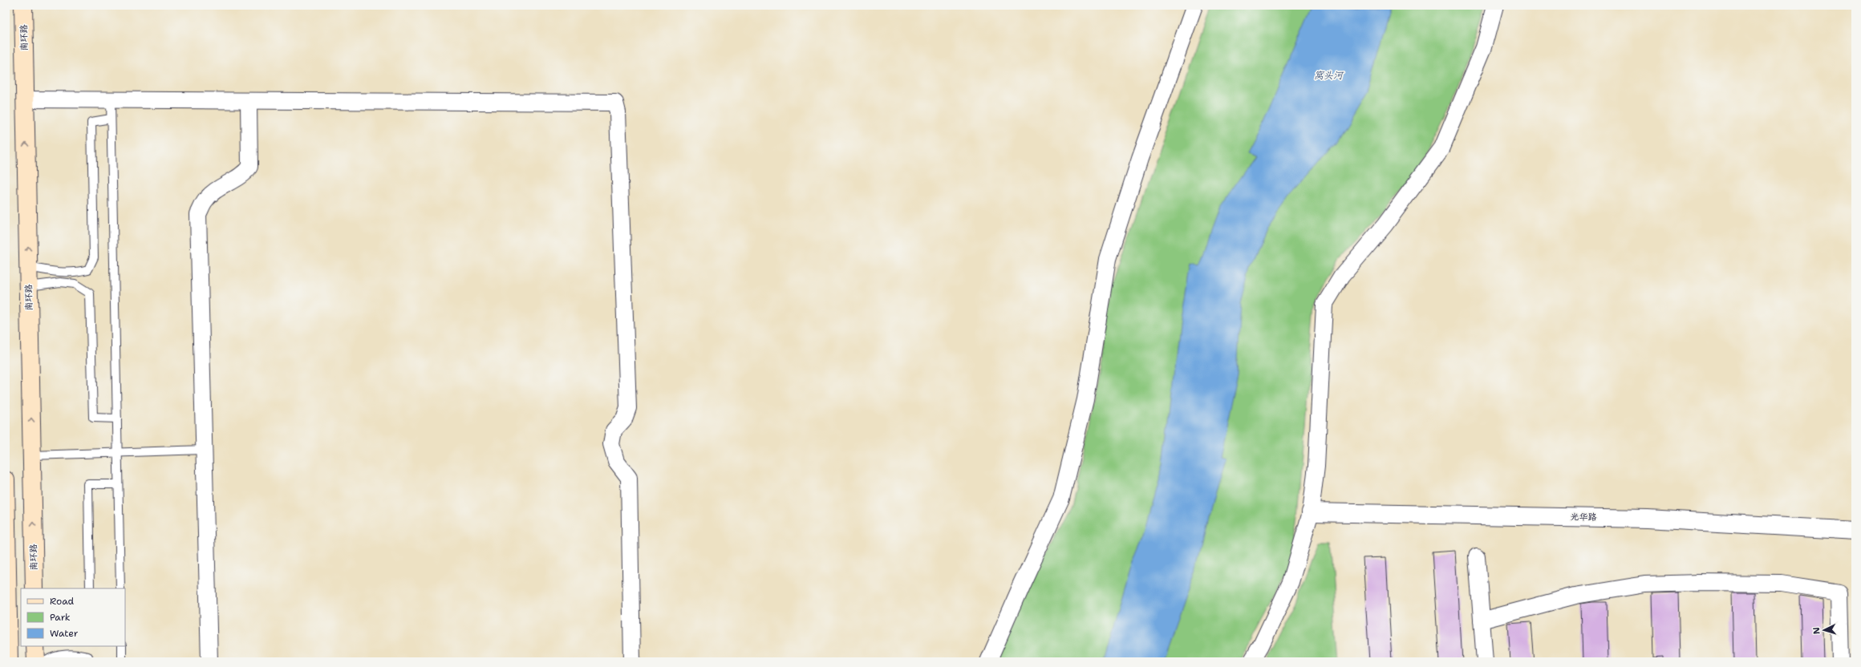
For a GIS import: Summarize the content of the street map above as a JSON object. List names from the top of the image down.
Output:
{
  "streets": {
    "main road": ["南环路"],
    "street": ["光华路"]
  },
  "one_way": ["南环路"],
  "water": ["窝头河"],
  "legend": ["Road", "Park", "Water"],
  "north": "left"
}
